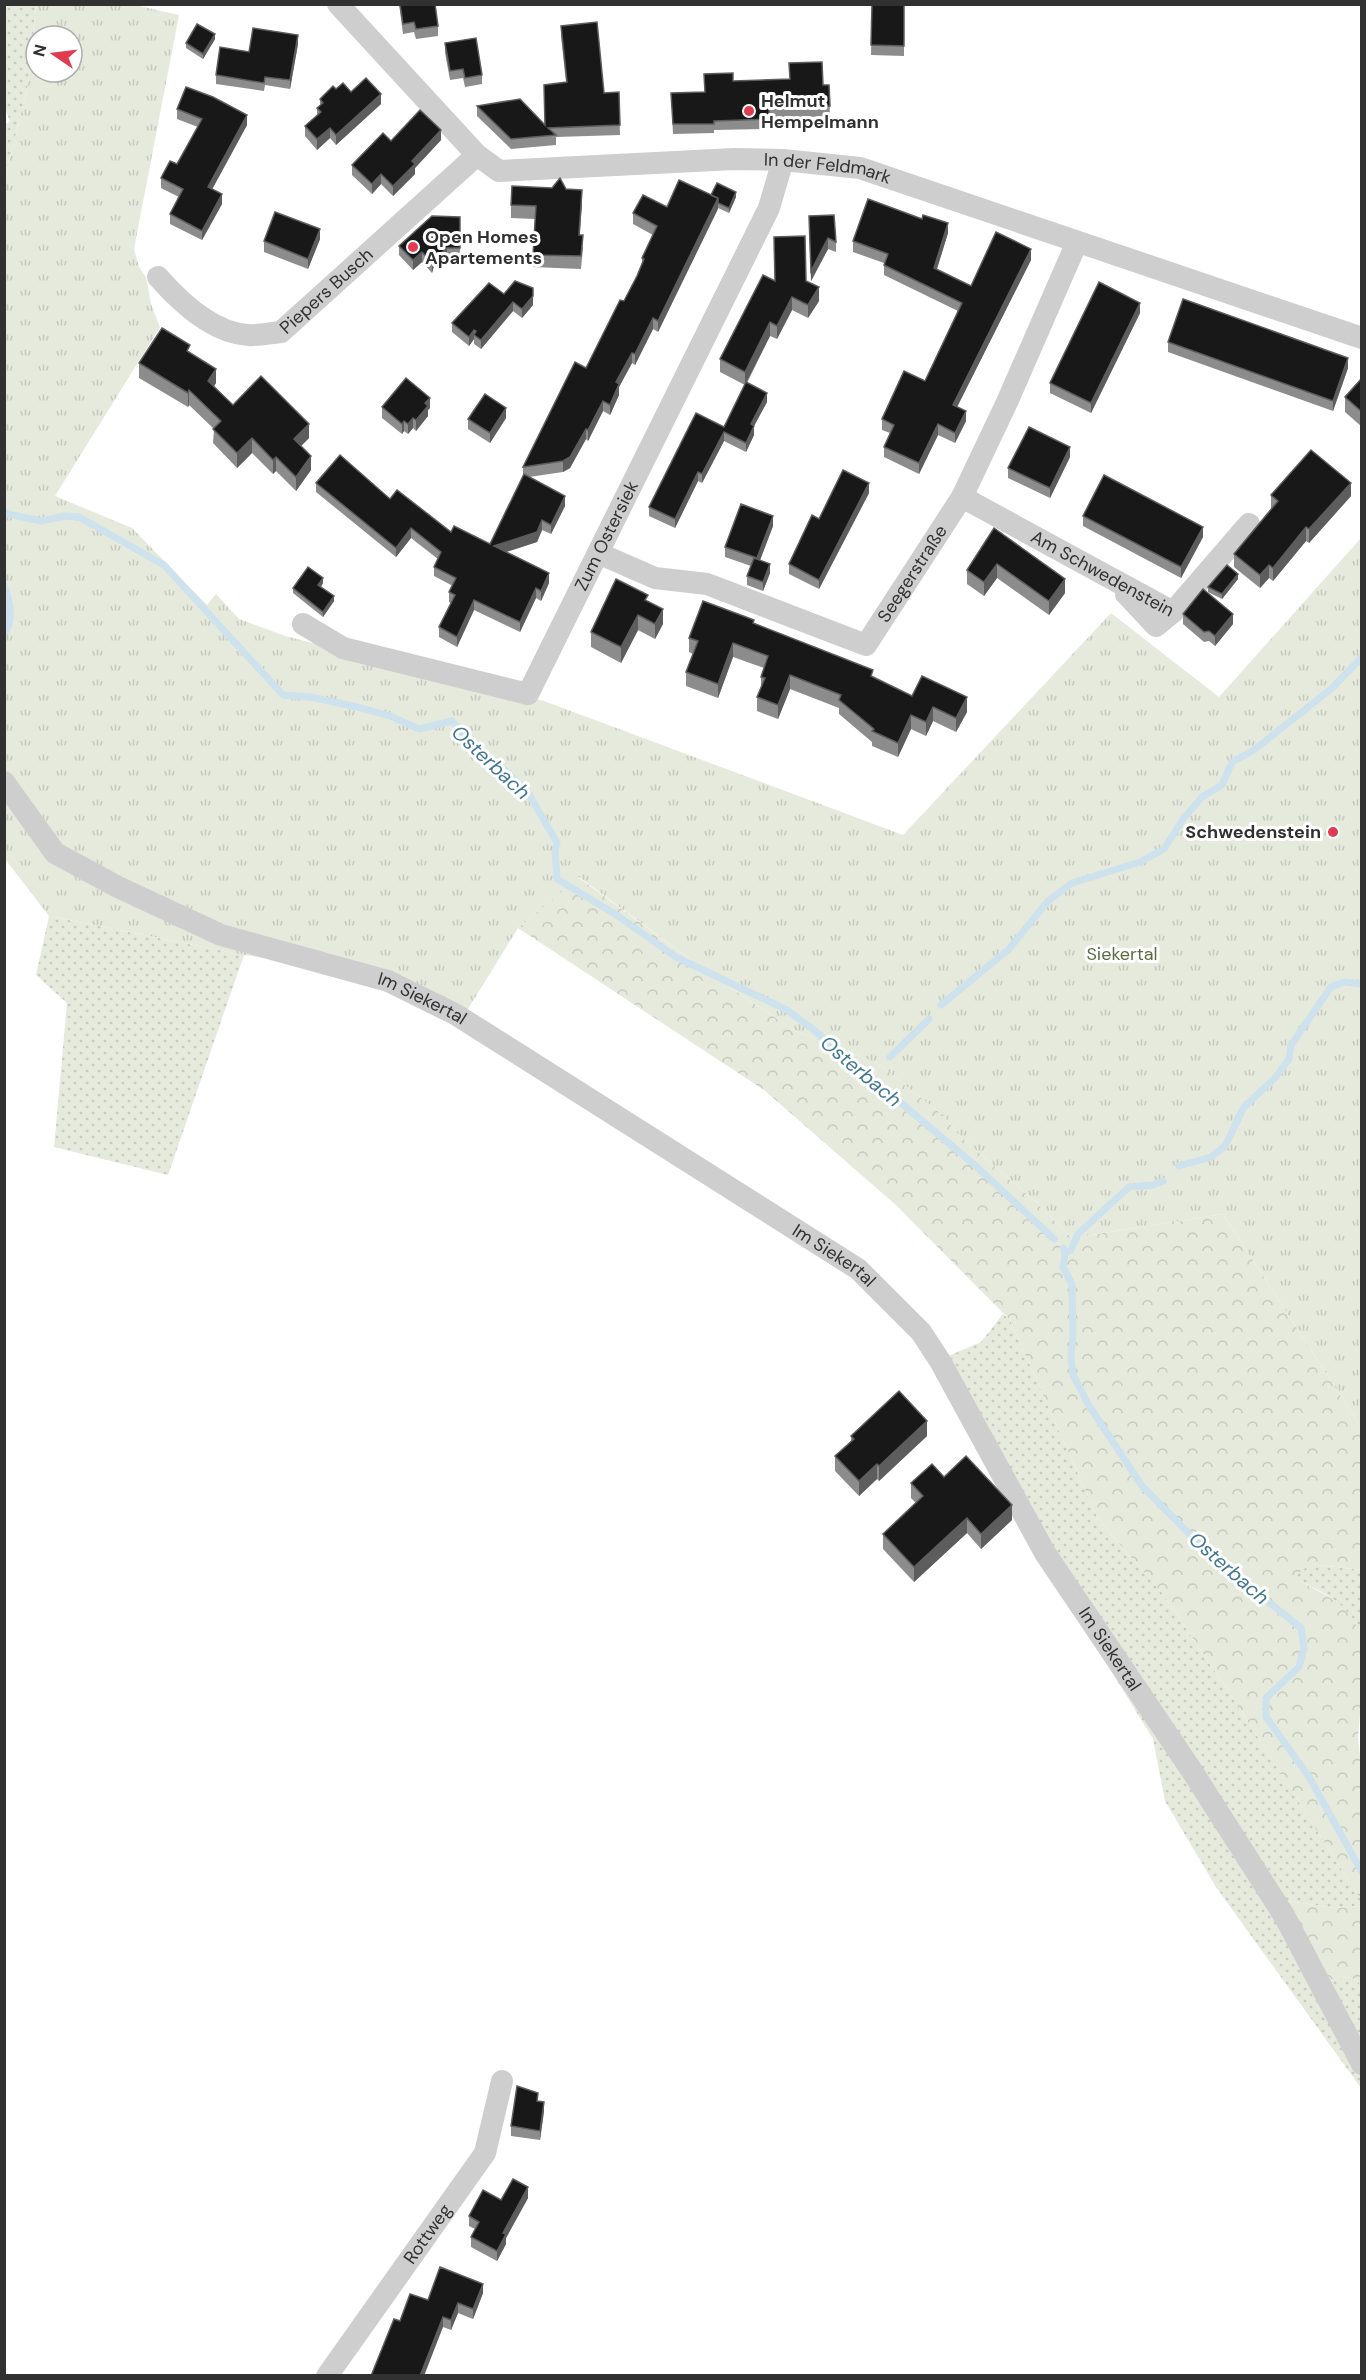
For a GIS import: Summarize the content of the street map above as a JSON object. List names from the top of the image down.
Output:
{
  "streets": {
    "street": [
      "In der Feldmark",
      "Piepers Busch",
      "Zum Ostersiek",
      "Am Schwedenstein",
      "Seegerstraße",
      "Im Siekertal",
      "Rottweg"
    ]
  },
  "crossings": [
    ["In der Feldmark", "Piepers Busch"],
    ["In der Feldmark", "Zum Ostersiek"],
    ["In der Feldmark", "Seegerstraße"],
    ["Zum Ostersiek", "Seegerstraße"],
    ["Am Schwedenstein", "Seegerstraße"]
  ],
  "water": ["Osterbach"],
  "parks": ["Siekertal"],
  "places": ["Helmut Hempelmann", "Open Homes Apartements", "Schwedenstein"],
  "north": "left"
}
